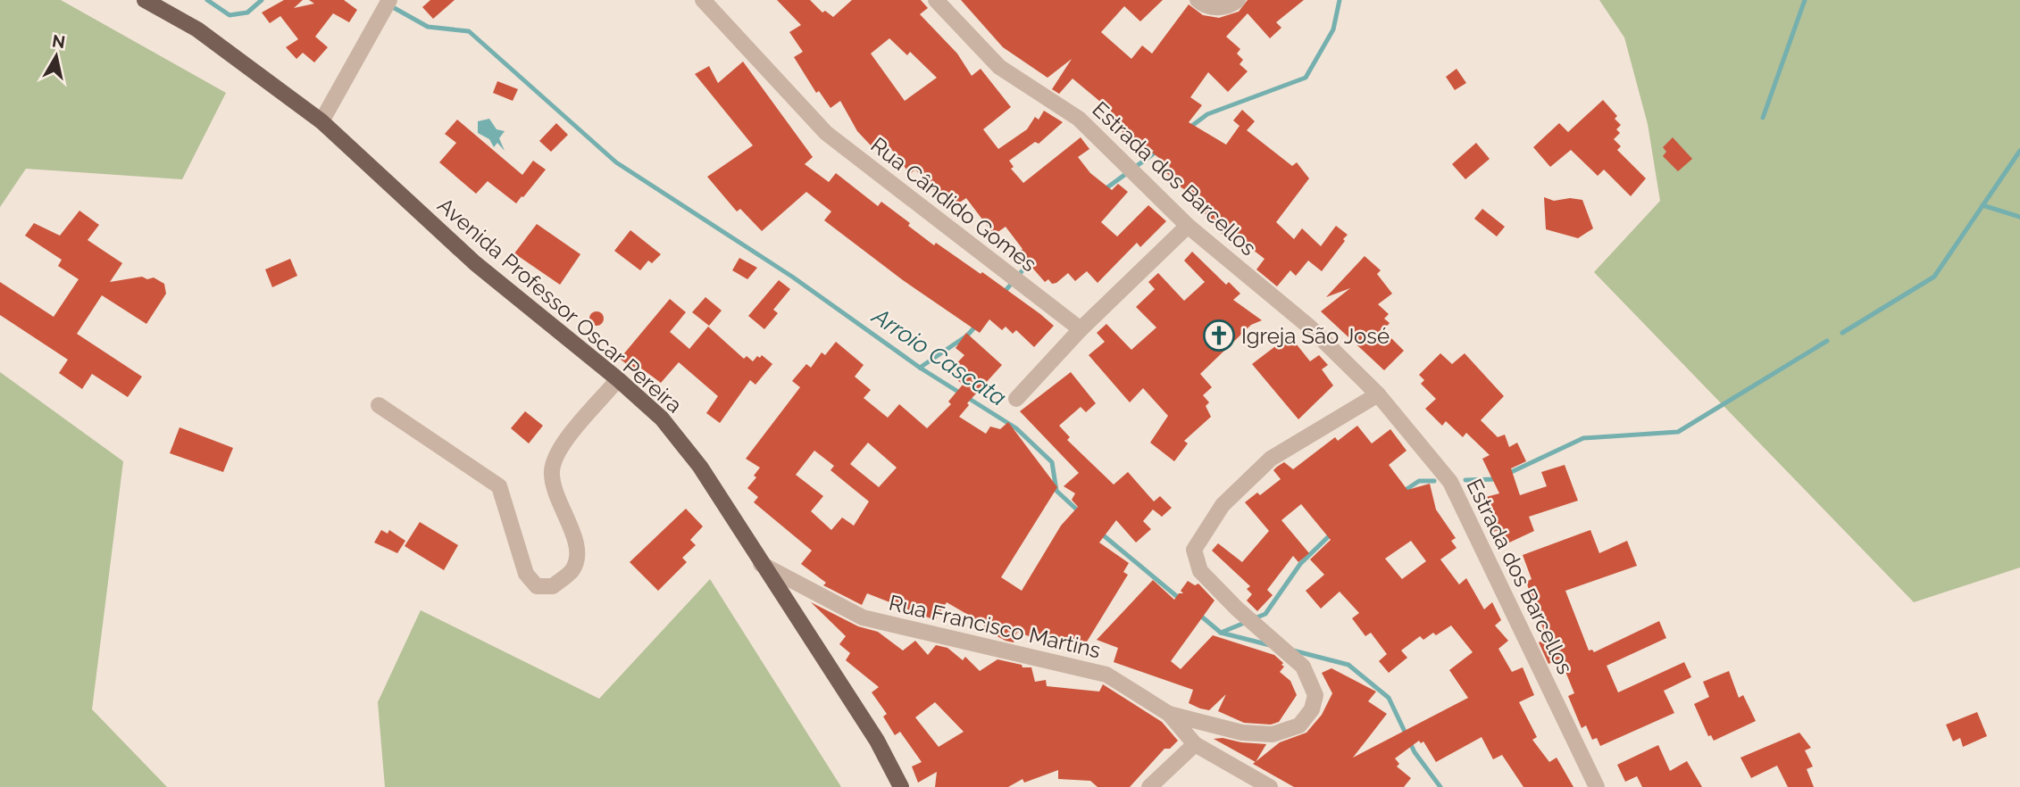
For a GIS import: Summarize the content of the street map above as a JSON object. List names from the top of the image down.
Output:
{
  "streets": {
    "main road": ["Avenida Professor Oscar Pereira"],
    "street": ["Estrada dos Barcellos", "Rua Cândido Gomes", "Rua Francisco Martins"]
  },
  "crossings": [
    ["Avenida Professor Oscar Pereira", "Rua Francisco Martins"]
  ],
  "water": ["Arroio Cascata"],
  "places": {
    "church": ["Igreja São José"]
  },
  "north": "top"
}
